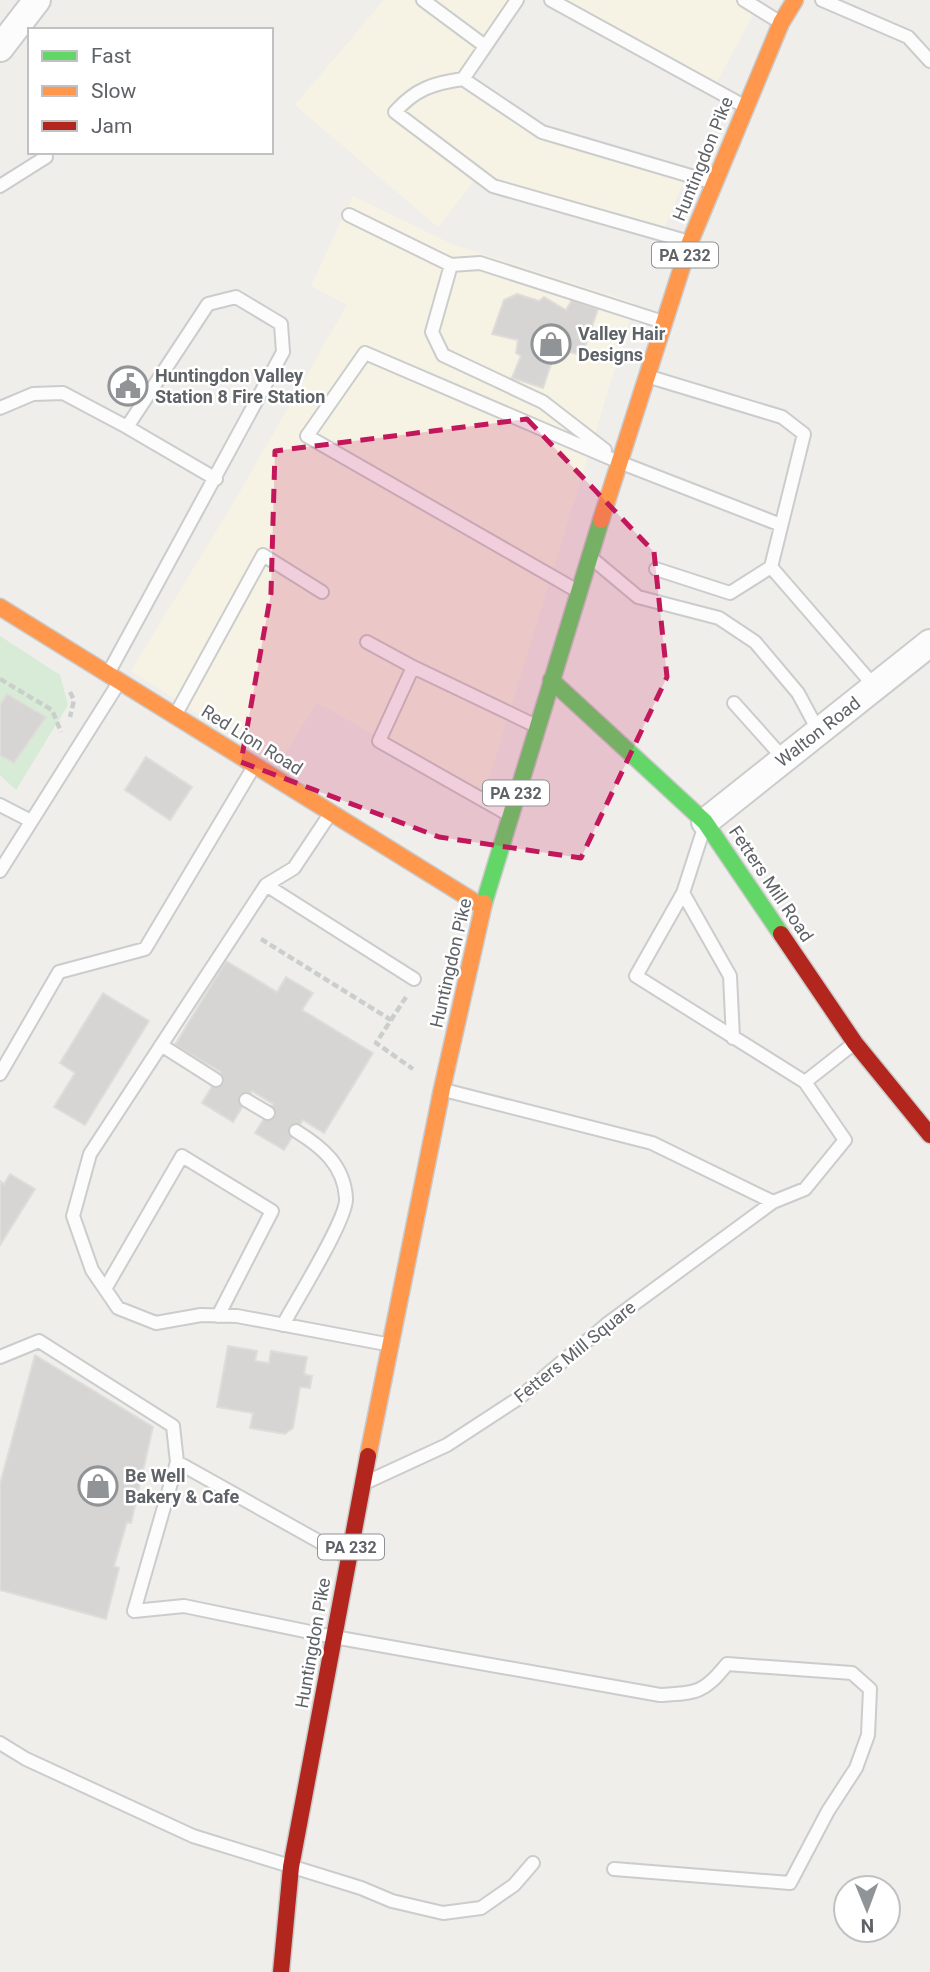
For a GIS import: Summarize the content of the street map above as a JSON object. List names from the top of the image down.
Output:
{
  "streets": {
    "main road": [
      "Huntingdon Pike",
      "PA 232",
      "Red Lion Road",
      "Fetters Mill Road"
    ],
    "street": ["Walton Road"],
    "lane": ["Fetters Mill Square"]
  },
  "crossings": [
    ["Huntingdon Pike", "Red Lion Road"],
    ["Huntingdon Pike", "Fetters Mill Road"],
    ["Huntingdon Pike", "Fetters Mill Square"],
    ["Walton Road", "Fetters Mill Road"]
  ],
  "places": {
    "shop": ["Valley Hair Designs", "Be Well Bakery & Cafe"],
    "public building": ["Huntingdon Valley Station 8 Fire Station"]
  },
  "legend": ["Fast", "Slow", "Jam"],
  "north": "bottom"
}
